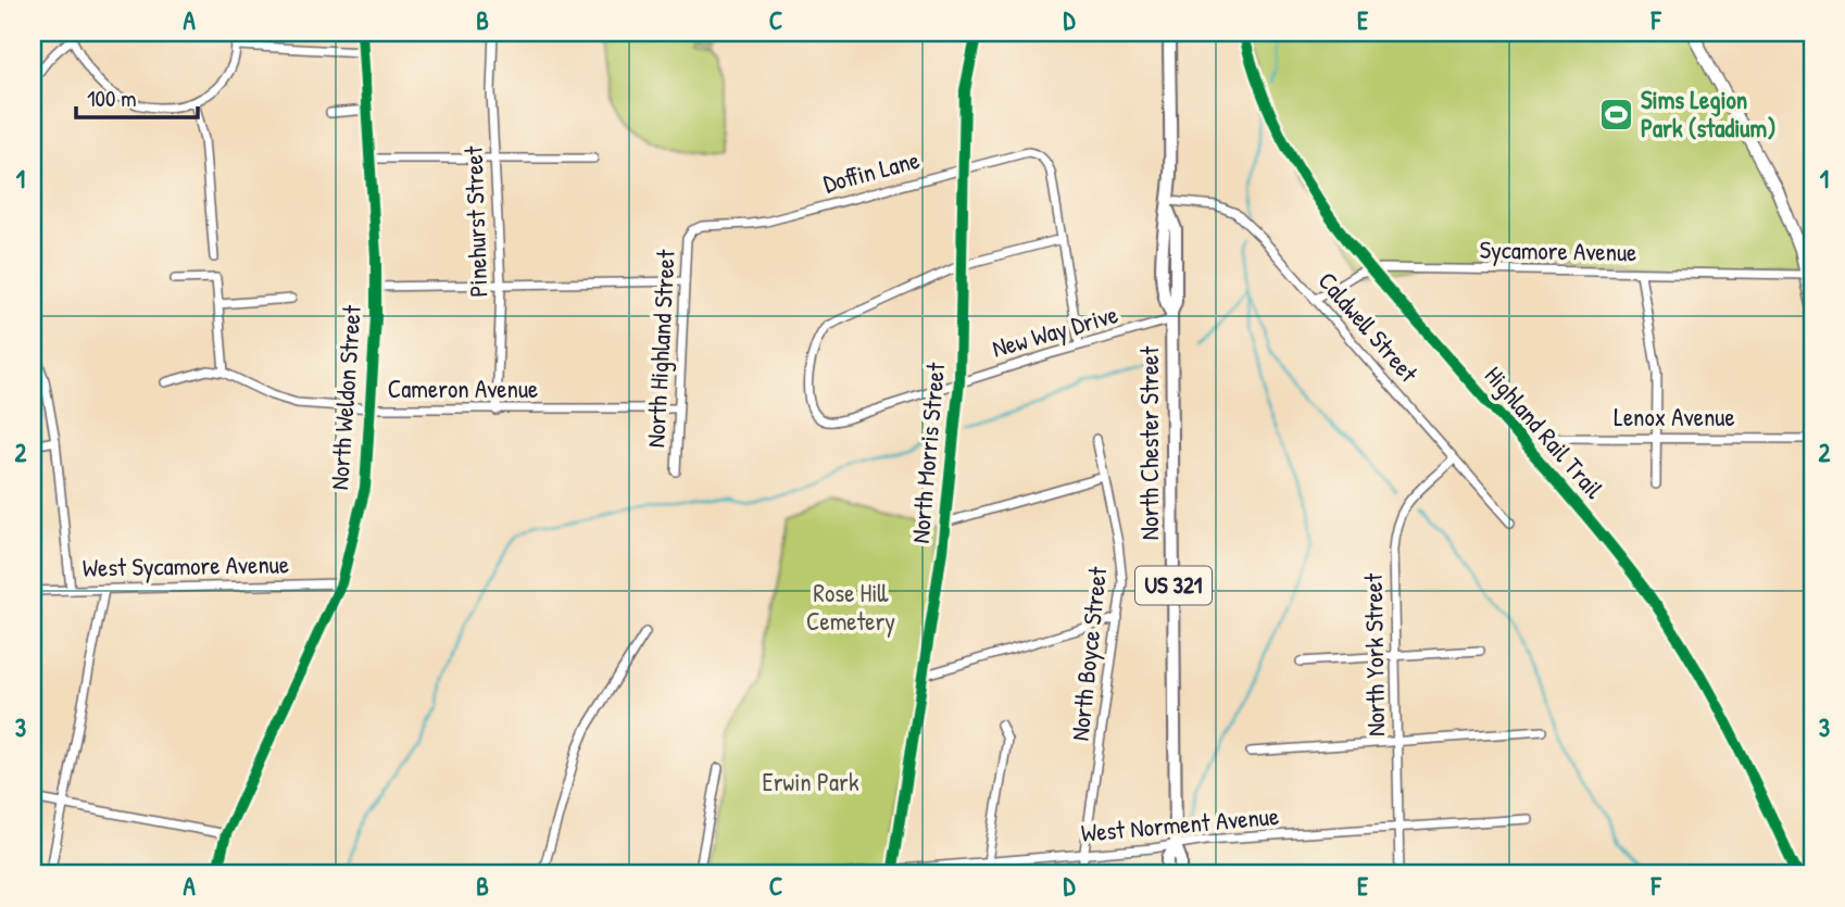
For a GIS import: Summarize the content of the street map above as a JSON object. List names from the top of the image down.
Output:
{
  "streets": {
    "main road": ["North Chester Street", "US 321"],
    "street": [
      "Doffin Lane",
      "Pinehurst Street",
      "Sycamore Avenue",
      "Caldwell Street",
      "New Way Drive",
      "North Highland Street",
      "Cameron Avenue",
      "North Weldon Street",
      "Lenox Avenue",
      "North Morris Street",
      "West Sycamore Avenue",
      "North Boyce Street",
      "North York Street",
      "West Norment Avenue"
    ],
    "cycle path": ["Highland Rail Trail"]
  },
  "crossings": [
    ["Doffin Lane", "North Highland Street"],
    ["Doffin Lane", "North Morris Street"],
    ["Pinehurst Street", "Cameron Avenue"],
    ["Sycamore Avenue", "Caldwell Street"],
    ["Caldwell Street", "North Chester Street"],
    ["Caldwell Street", "North York Street"],
    ["New Way Drive", "North Chester Street"],
    ["New Way Drive", "North Morris Street"],
    ["North Highland Street", "Cameron Avenue"],
    ["Cameron Avenue", "North Weldon Street"],
    ["North Weldon Street", "West Sycamore Avenue"],
    ["North Chester Street", "West Norment Avenue"],
    ["North Morris Street", "West Norment Avenue"],
    ["North Boyce Street", "West Norment Avenue"],
    ["North York Street", "West Norment Avenue"]
  ],
  "parks": ["Rose Hill Cemetery", "Erwin Park"],
  "places": {
    "sports": ["Sims Legion Park (stadium)"]
  },
  "scale_bar": "100 m",
  "grid": {
    "columns": [
      "A",
      "B",
      "C",
      "D",
      "E",
      "F"
    ],
    "rows": ["1", "2", "3"]
  }
}
